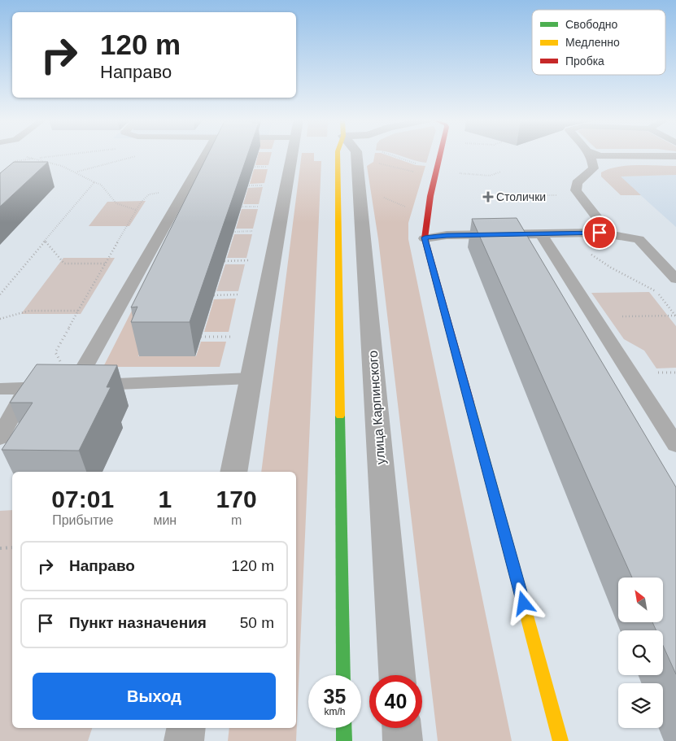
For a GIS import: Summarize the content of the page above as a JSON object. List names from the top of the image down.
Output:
{
  "streets": {
    "street": ["улица Карпинского"]
  },
  "places": {
    "health": ["Столички"]
  },
  "legend": ["Свободно", "Медленно", "Пробка"],
  "north": "top left",
  "page": {
    "turn": ["120 m", "Направо"],
    "eta": [
      "07:01",
      "Прибытие",
      "1",
      "мин",
      "170",
      "m"
    ],
    "list": [
      {
        "name": "Направо",
        "value": "120 m"
      },
      {
        "name": "Пункт назначения",
        "value": "50 m"
      }
    ],
    "buttons": "Выход",
    "speed": "35 km/h",
    "limit": "40"
  }
}
